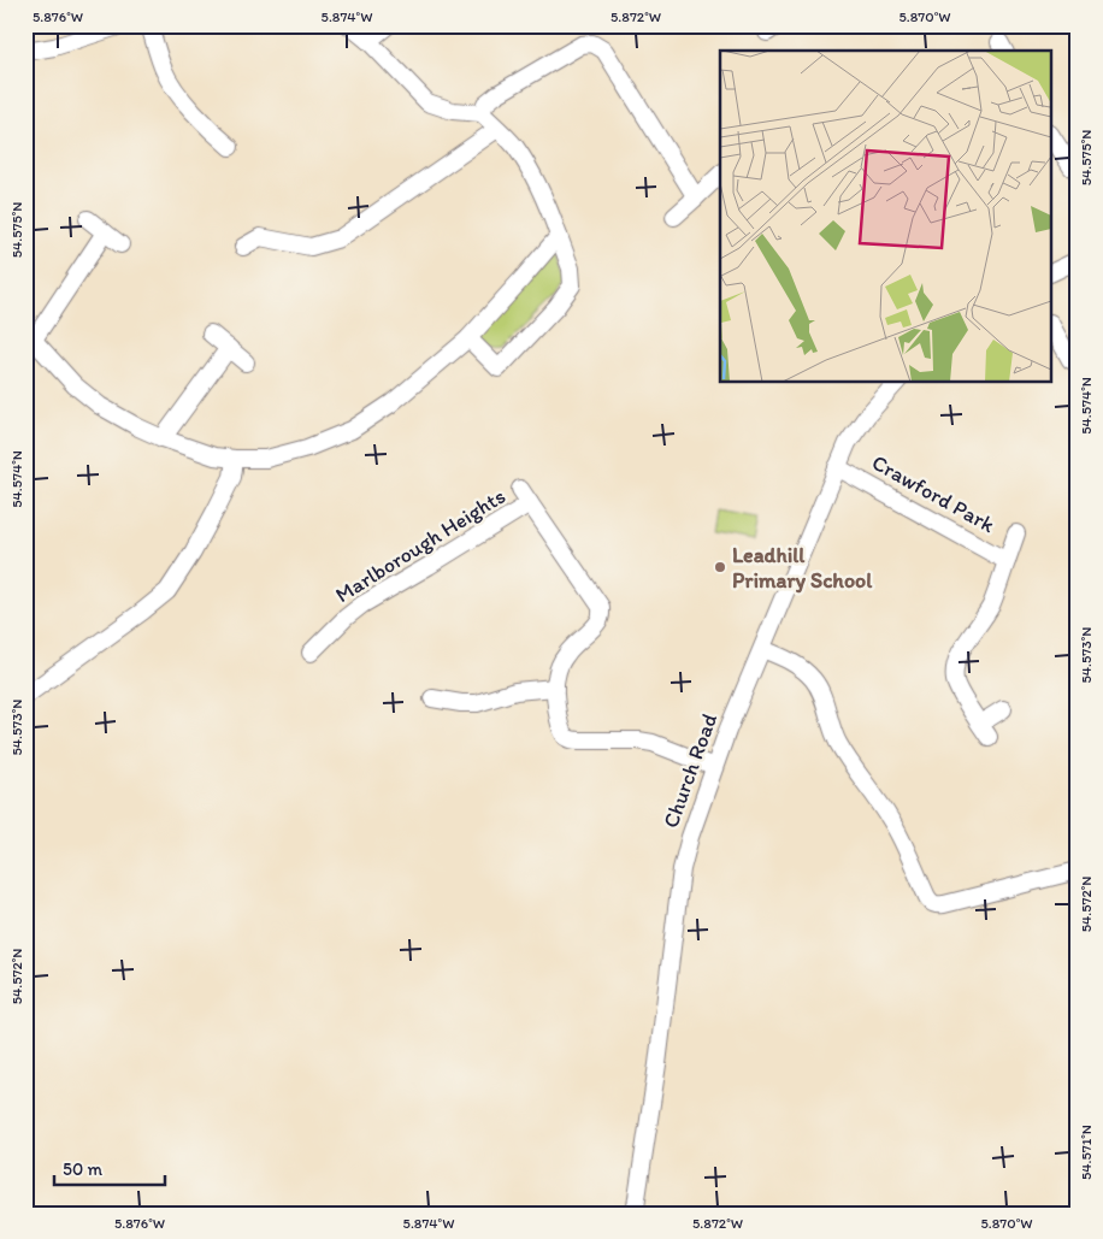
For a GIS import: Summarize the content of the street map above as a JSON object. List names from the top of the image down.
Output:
{
  "streets": {
    "street": ["Crawford Park", "Marlborough Heights", "Church Road"]
  },
  "crossings": [
    ["Crawford Park", "Church Road"],
    ["Marlborough Heights", "Church Road"]
  ],
  "places": ["Leadhill Primary School"],
  "scale_bar": "50 m",
  "coordinates": [
    "5.876°W",
    "5.874°W",
    "5.872°W",
    "5.870°W",
    "54.575°N",
    "54.574°N",
    "54.573°N",
    "54.572°N",
    "54.571°N"
  ]
}
